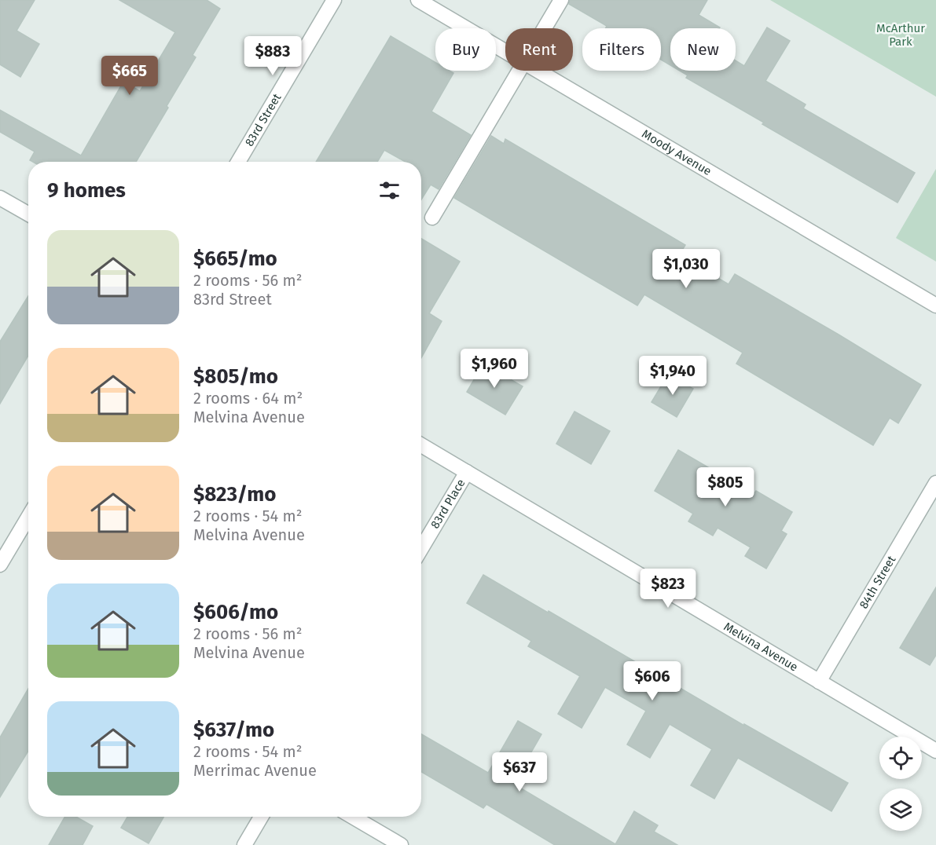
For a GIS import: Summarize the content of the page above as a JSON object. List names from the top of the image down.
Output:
{
  "streets": {
    "street": [
      "83rd Street",
      "Moody Avenue",
      "83rd Place",
      "84th Street",
      "Melvina Avenue"
    ]
  },
  "crossings": [
    ["83rd Place", "Melvina Avenue"],
    ["84th Street", "Melvina Avenue"]
  ],
  "parks": ["McArthur Park"],
  "page": {
    "chip": [
      "Buy",
      "Rent",
      "Filters",
      "New"
    ],
    "price": [
      "$883",
      "$665",
      "$1,030",
      "$1,960",
      "$1,940",
      "$805",
      "$823",
      "$606",
      "$637"
    ],
    "heading": "9 homes",
    "list": [
      {
        "name": "$665/mo",
        "note": "2 rooms · 56 m² · 83rd Street"
      },
      {
        "name": "$805/mo",
        "note": "2 rooms · 64 m² · Melvina Avenue"
      },
      {
        "name": "$823/mo",
        "note": "2 rooms · 54 m² · Melvina Avenue"
      },
      {
        "name": "$606/mo",
        "note": "2 rooms · 56 m² · Melvina Avenue"
      },
      {
        "name": "$637/mo",
        "note": "2 rooms · 54 m² · Merrimac Avenue"
      }
    ]
  }
}
